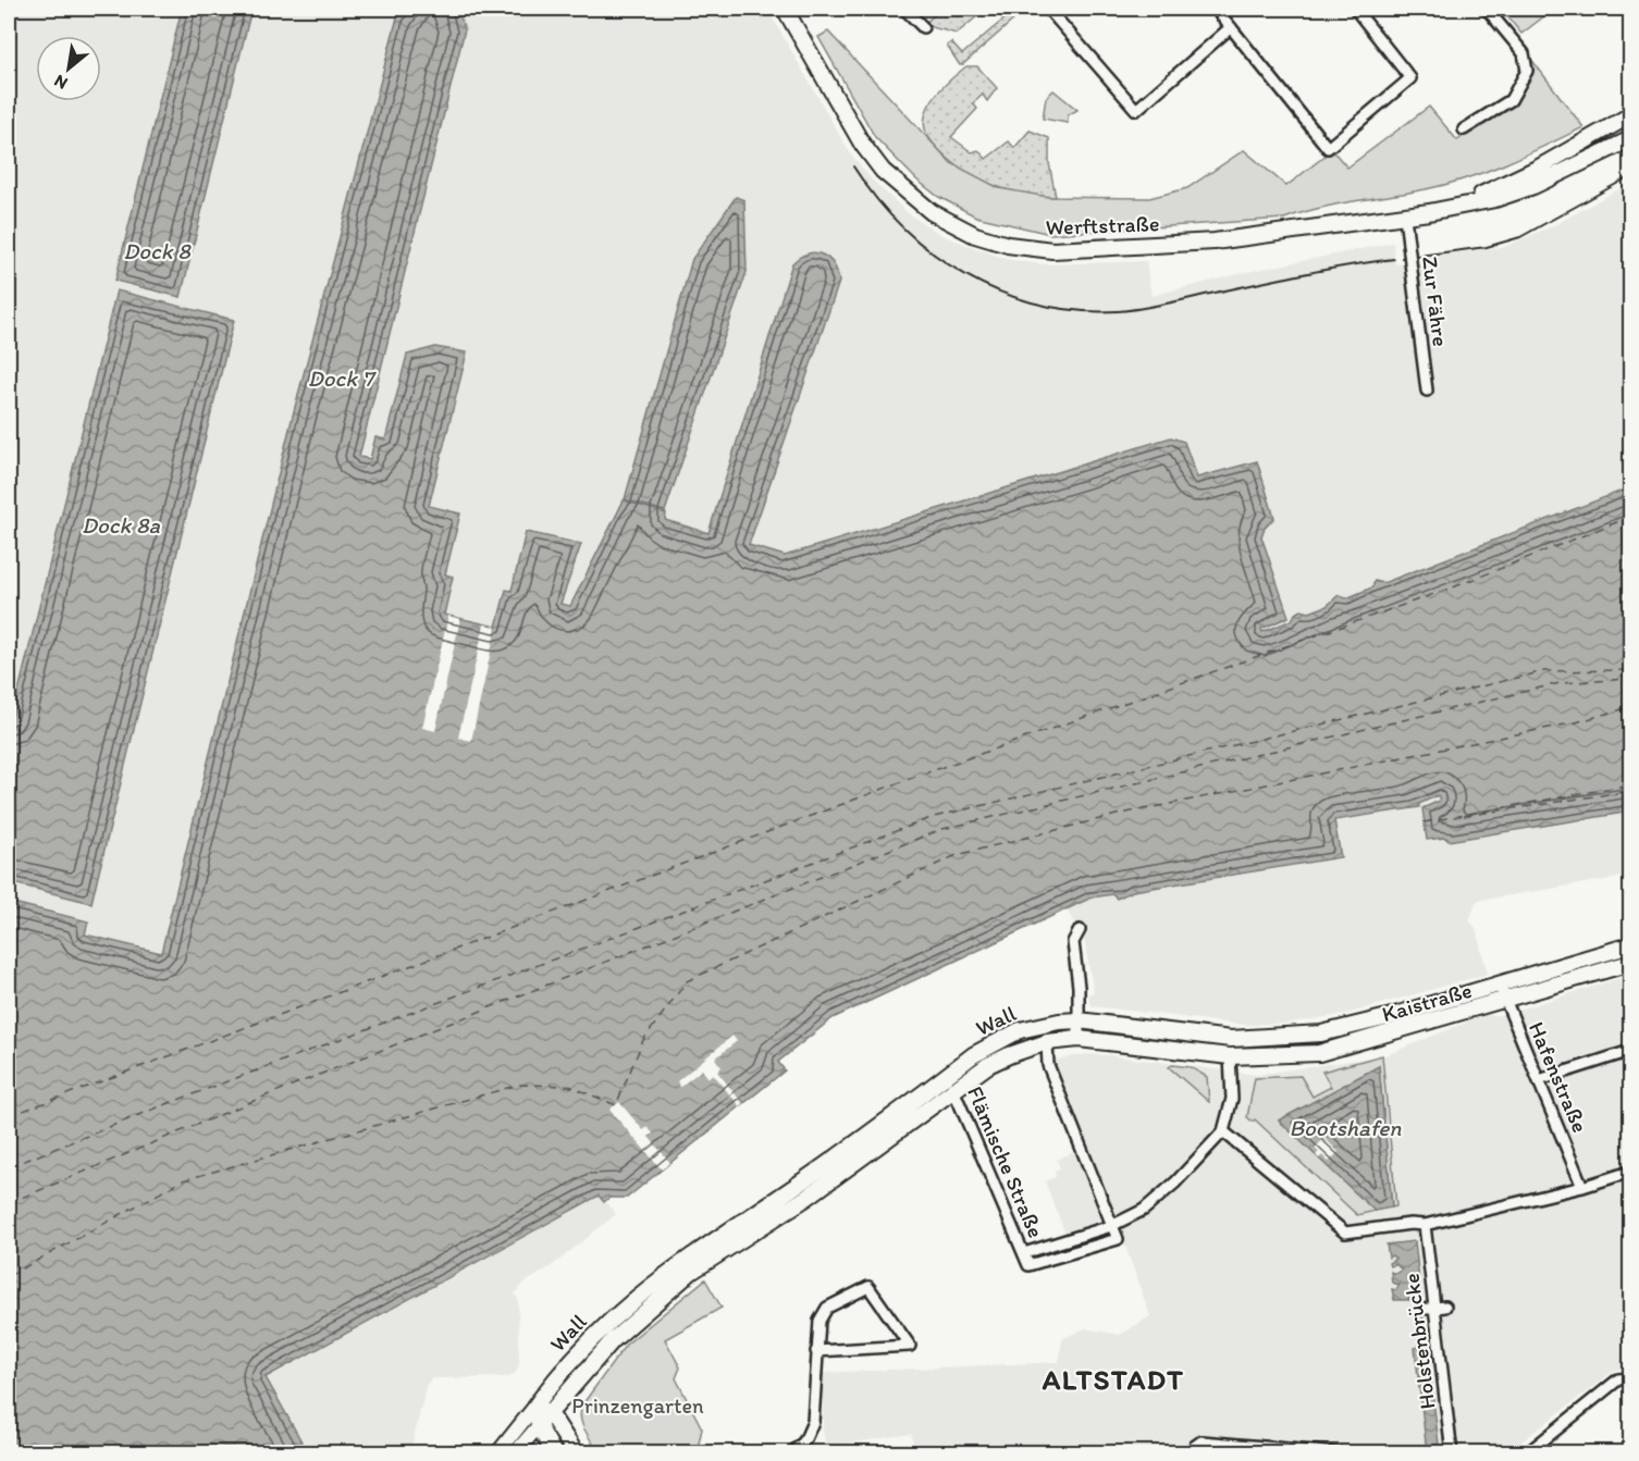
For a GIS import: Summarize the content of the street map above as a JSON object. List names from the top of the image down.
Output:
{
  "streets": {
    "main road": ["Werftstraße", "Kaistraße", "Wall"],
    "street": [
      "Zur Fähre",
      "Hafenstraße",
      "Flämische Straße",
      "Holstenbrücke"
    ]
  },
  "crossings": [
    ["Werftstraße", "Zur Fähre"],
    ["Kaistraße", "Wall"],
    ["Kaistraße", "Hafenstraße"],
    ["Wall", "Flämische Straße"]
  ],
  "districts": ["ALTSTADT"],
  "water": [
    "Dock 8",
    "Dock 7",
    "Dock 8a",
    "Bootshafen"
  ],
  "parks": ["Prinzengarten"],
  "north": "bottom left"
}
